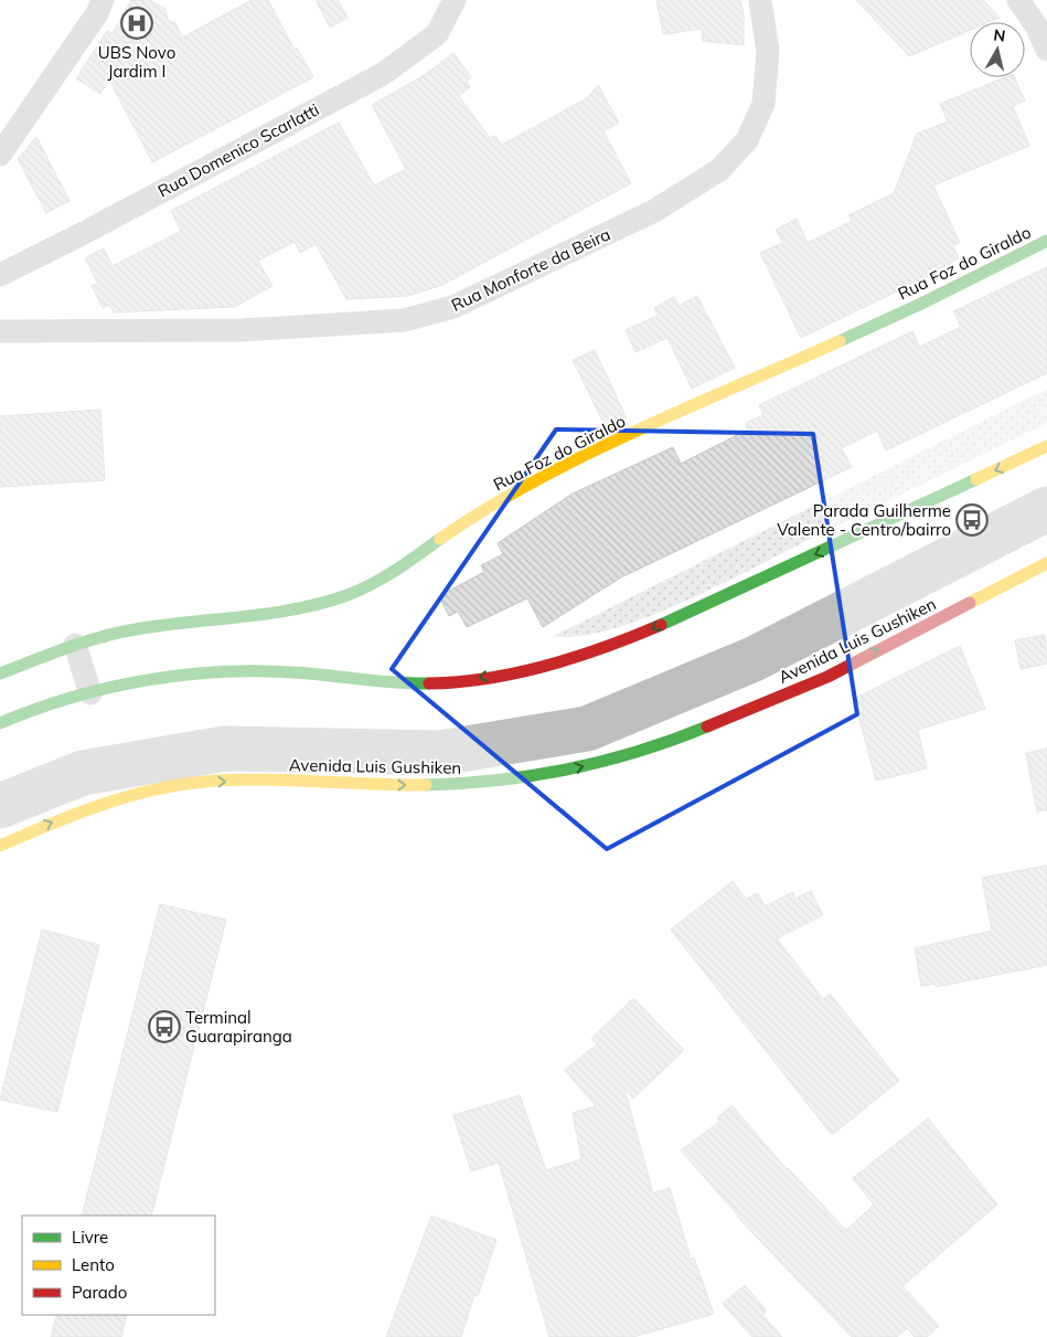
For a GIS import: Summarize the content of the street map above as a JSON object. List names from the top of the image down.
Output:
{
  "streets": {
    "main road": ["Rua Foz do Giraldo", "Avenida Luis Gushiken"],
    "street": ["Rua Domenico Scarlatti", "Rua Monforte da Beira"]
  },
  "places": {
    "hospital": ["UBS Novo Jardim I"],
    "bus stop": ["Parada Guilherme Valente - Centro/bairro", "Terminal Guarapiranga"]
  },
  "legend": ["Livre", "Lento", "Parado"],
  "north": "top"
}
